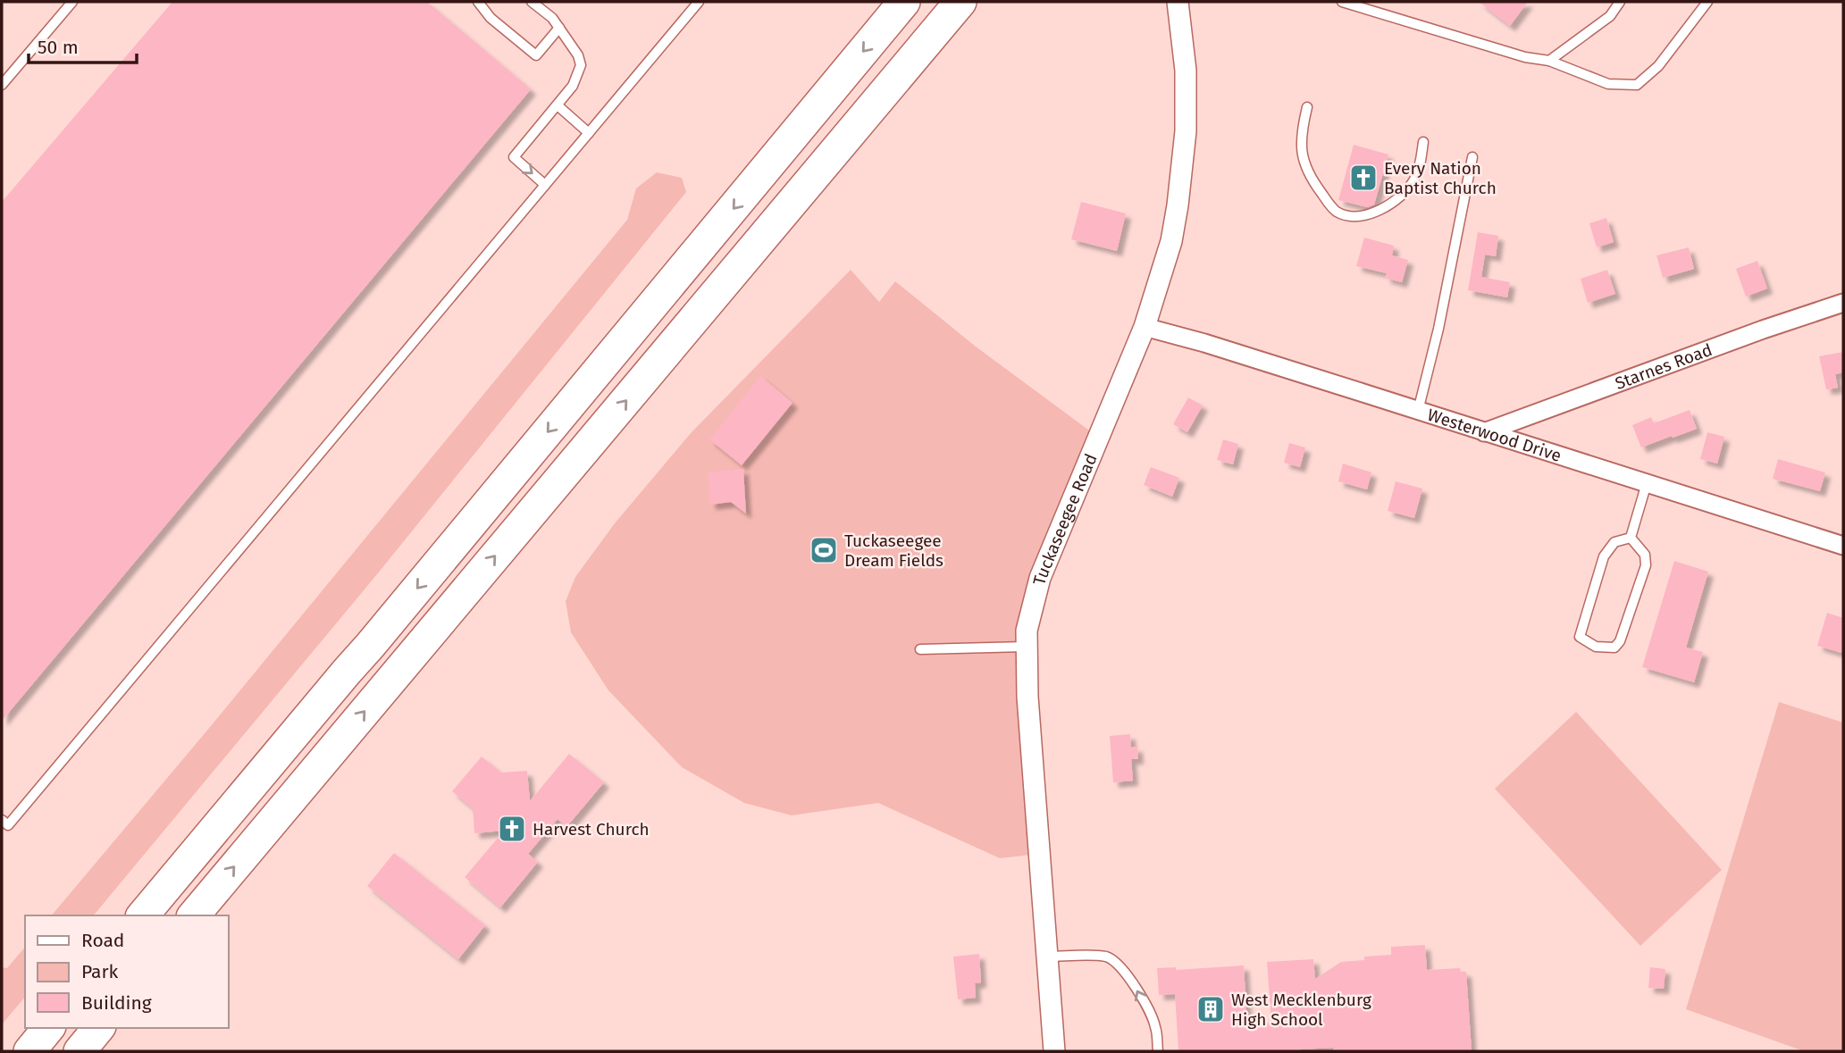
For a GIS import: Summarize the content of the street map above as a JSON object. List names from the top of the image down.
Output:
{
  "streets": {
    "street": ["Starnes Road", "Westerwood Drive", "Tuckaseegee Road"]
  },
  "crossings": [
    ["Starnes Road", "Westerwood Drive"],
    ["Westerwood Drive", "Tuckaseegee Road"]
  ],
  "places": {
    "church": ["Every Nation Baptist Church", "Harvest Church"],
    "sports": ["Tuckaseegee Dream Fields"],
    "building": ["West Mecklenburg High School"]
  },
  "legend": ["Road", "Park", "Building"],
  "scale_bar": "50 m"
}
